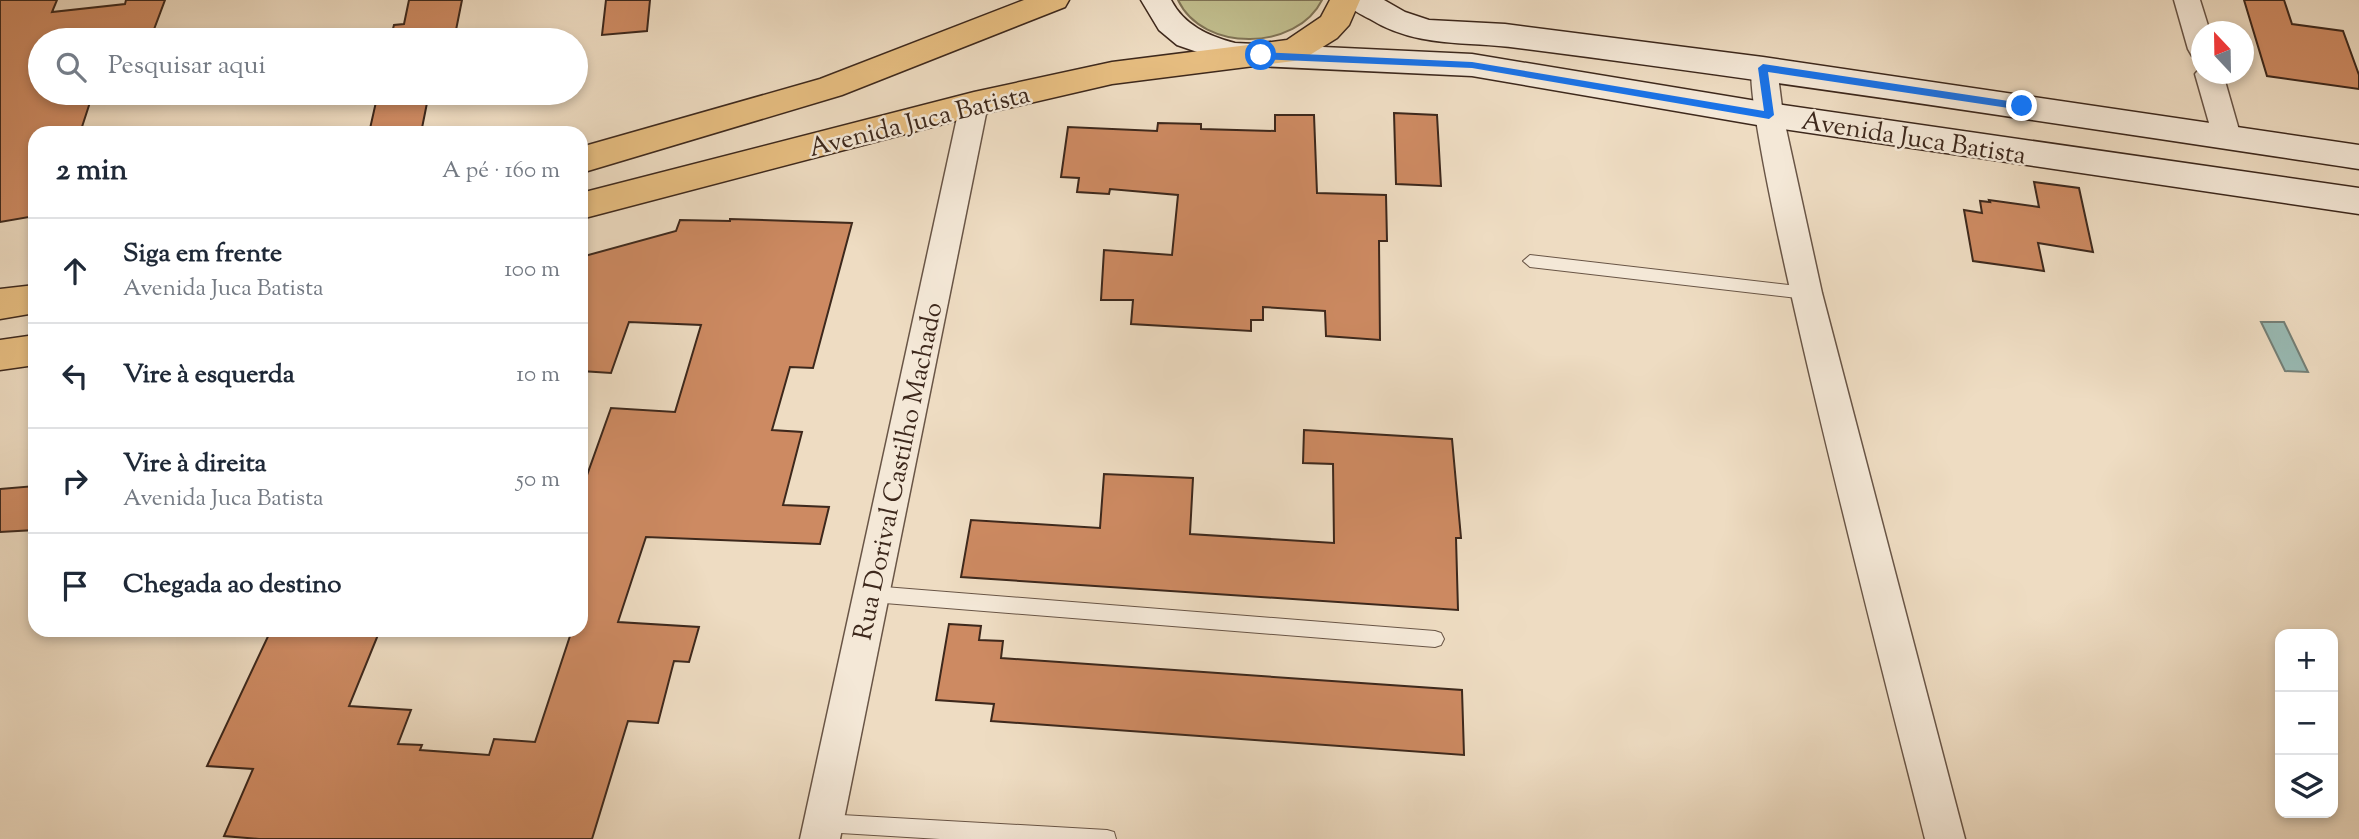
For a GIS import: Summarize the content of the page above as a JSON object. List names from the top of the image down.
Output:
{
  "streets": {
    "main road": ["Avenida Juca Batista"],
    "street": ["Rua Dorival Castilho Machado"]
  },
  "crossings": [
    ["Avenida Juca Batista", "Rua Dorival Castilho Machado"]
  ],
  "north": "top",
  "page": {
    "search": "Pesquisar aqui",
    "heading": ["2 min", "A pé · 160 m"],
    "list": [
      ["Siga em frente", "Avenida Juca Batista", "100 m"],
      ["Vire à esquerda", "10 m"],
      ["Vire à direita", "Avenida Juca Batista", "50 m"],
      "Chegada ao destino"
    ],
    "map_buttons": ["+", "−"]
  }
}
